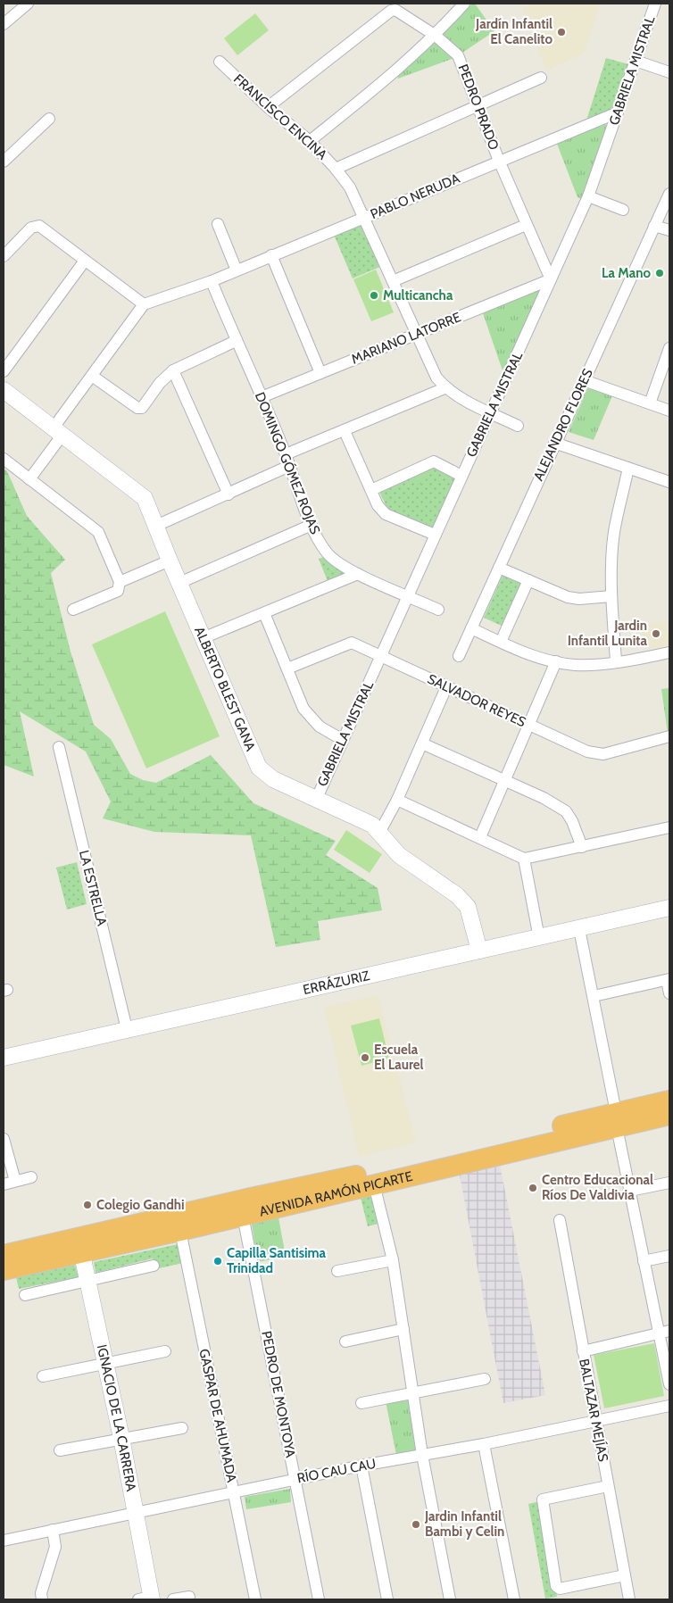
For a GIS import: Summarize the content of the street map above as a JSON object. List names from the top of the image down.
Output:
{
  "streets": {
    "highway": ["AVENIDA RAMÓN PICARTE"],
    "street": [
      "GABRIELA MISTRAL",
      "PEDRO PRADO",
      "FRANCISCO ENCINA",
      "PABLO NERUDA",
      "MARIANO LATORRE",
      "ALEJANDRO FLORES",
      "DOMINGO GÓMEZ ROJAS",
      "ALBERTO BLEST GANA",
      "SALVADOR REYES",
      "LA ESTRELLA",
      "ERRÁZURIZ",
      "PEDRO DE MONTOYA",
      "BALTAZAR MEJÍAS",
      "GASPAR DE AHUMADA",
      "IGNACIO DE LA CARRERA",
      "RÍO CAU CAU"
    ]
  },
  "crossings": [
    ["GABRIELA MISTRAL", "PEDRO PRADO"],
    ["GABRIELA MISTRAL", "FRANCISCO ENCINA"],
    ["GABRIELA MISTRAL", "PABLO NERUDA"],
    ["GABRIELA MISTRAL", "MARIANO LATORRE"],
    ["GABRIELA MISTRAL", "DOMINGO GÓMEZ ROJAS"],
    ["GABRIELA MISTRAL", "ALBERTO BLEST GANA"],
    ["GABRIELA MISTRAL", "SALVADOR REYES"],
    ["PEDRO PRADO", "FRANCISCO ENCINA"],
    ["PEDRO PRADO", "PABLO NERUDA"],
    ["PEDRO PRADO", "MARIANO LATORRE"],
    ["FRANCISCO ENCINA", "PABLO NERUDA"],
    ["FRANCISCO ENCINA", "MARIANO LATORRE"],
    ["PABLO NERUDA", "DOMINGO GÓMEZ ROJAS"],
    ["MARIANO LATORRE", "DOMINGO GÓMEZ ROJAS"],
    ["ALBERTO BLEST GANA", "ERRÁZURIZ"],
    ["LA ESTRELLA", "ERRÁZURIZ"],
    ["AVENIDA RAMÓN PICARTE", "PEDRO DE MONTOYA"],
    ["AVENIDA RAMÓN PICARTE", "GASPAR DE AHUMADA"],
    ["AVENIDA RAMÓN PICARTE", "IGNACIO DE LA CARRERA"],
    ["PEDRO DE MONTOYA", "RÍO CAU CAU"],
    ["BALTAZAR MEJÍAS", "RÍO CAU CAU"],
    ["GASPAR DE AHUMADA", "RÍO CAU CAU"],
    ["IGNACIO DE LA CARRERA", "RÍO CAU CAU"]
  ],
  "places": [
    "Jardín Infantil El Canelito",
    "La Mano",
    "Multicancha",
    "Jardin Infantil Lunita",
    "Escuela El Laurel",
    "Centro Educacional Ríos De Valdivia",
    "Colegio Gandhi",
    "Capilla Santisima Trinidad",
    "Jardin Infantil Bambi y Celin"
  ]
}
